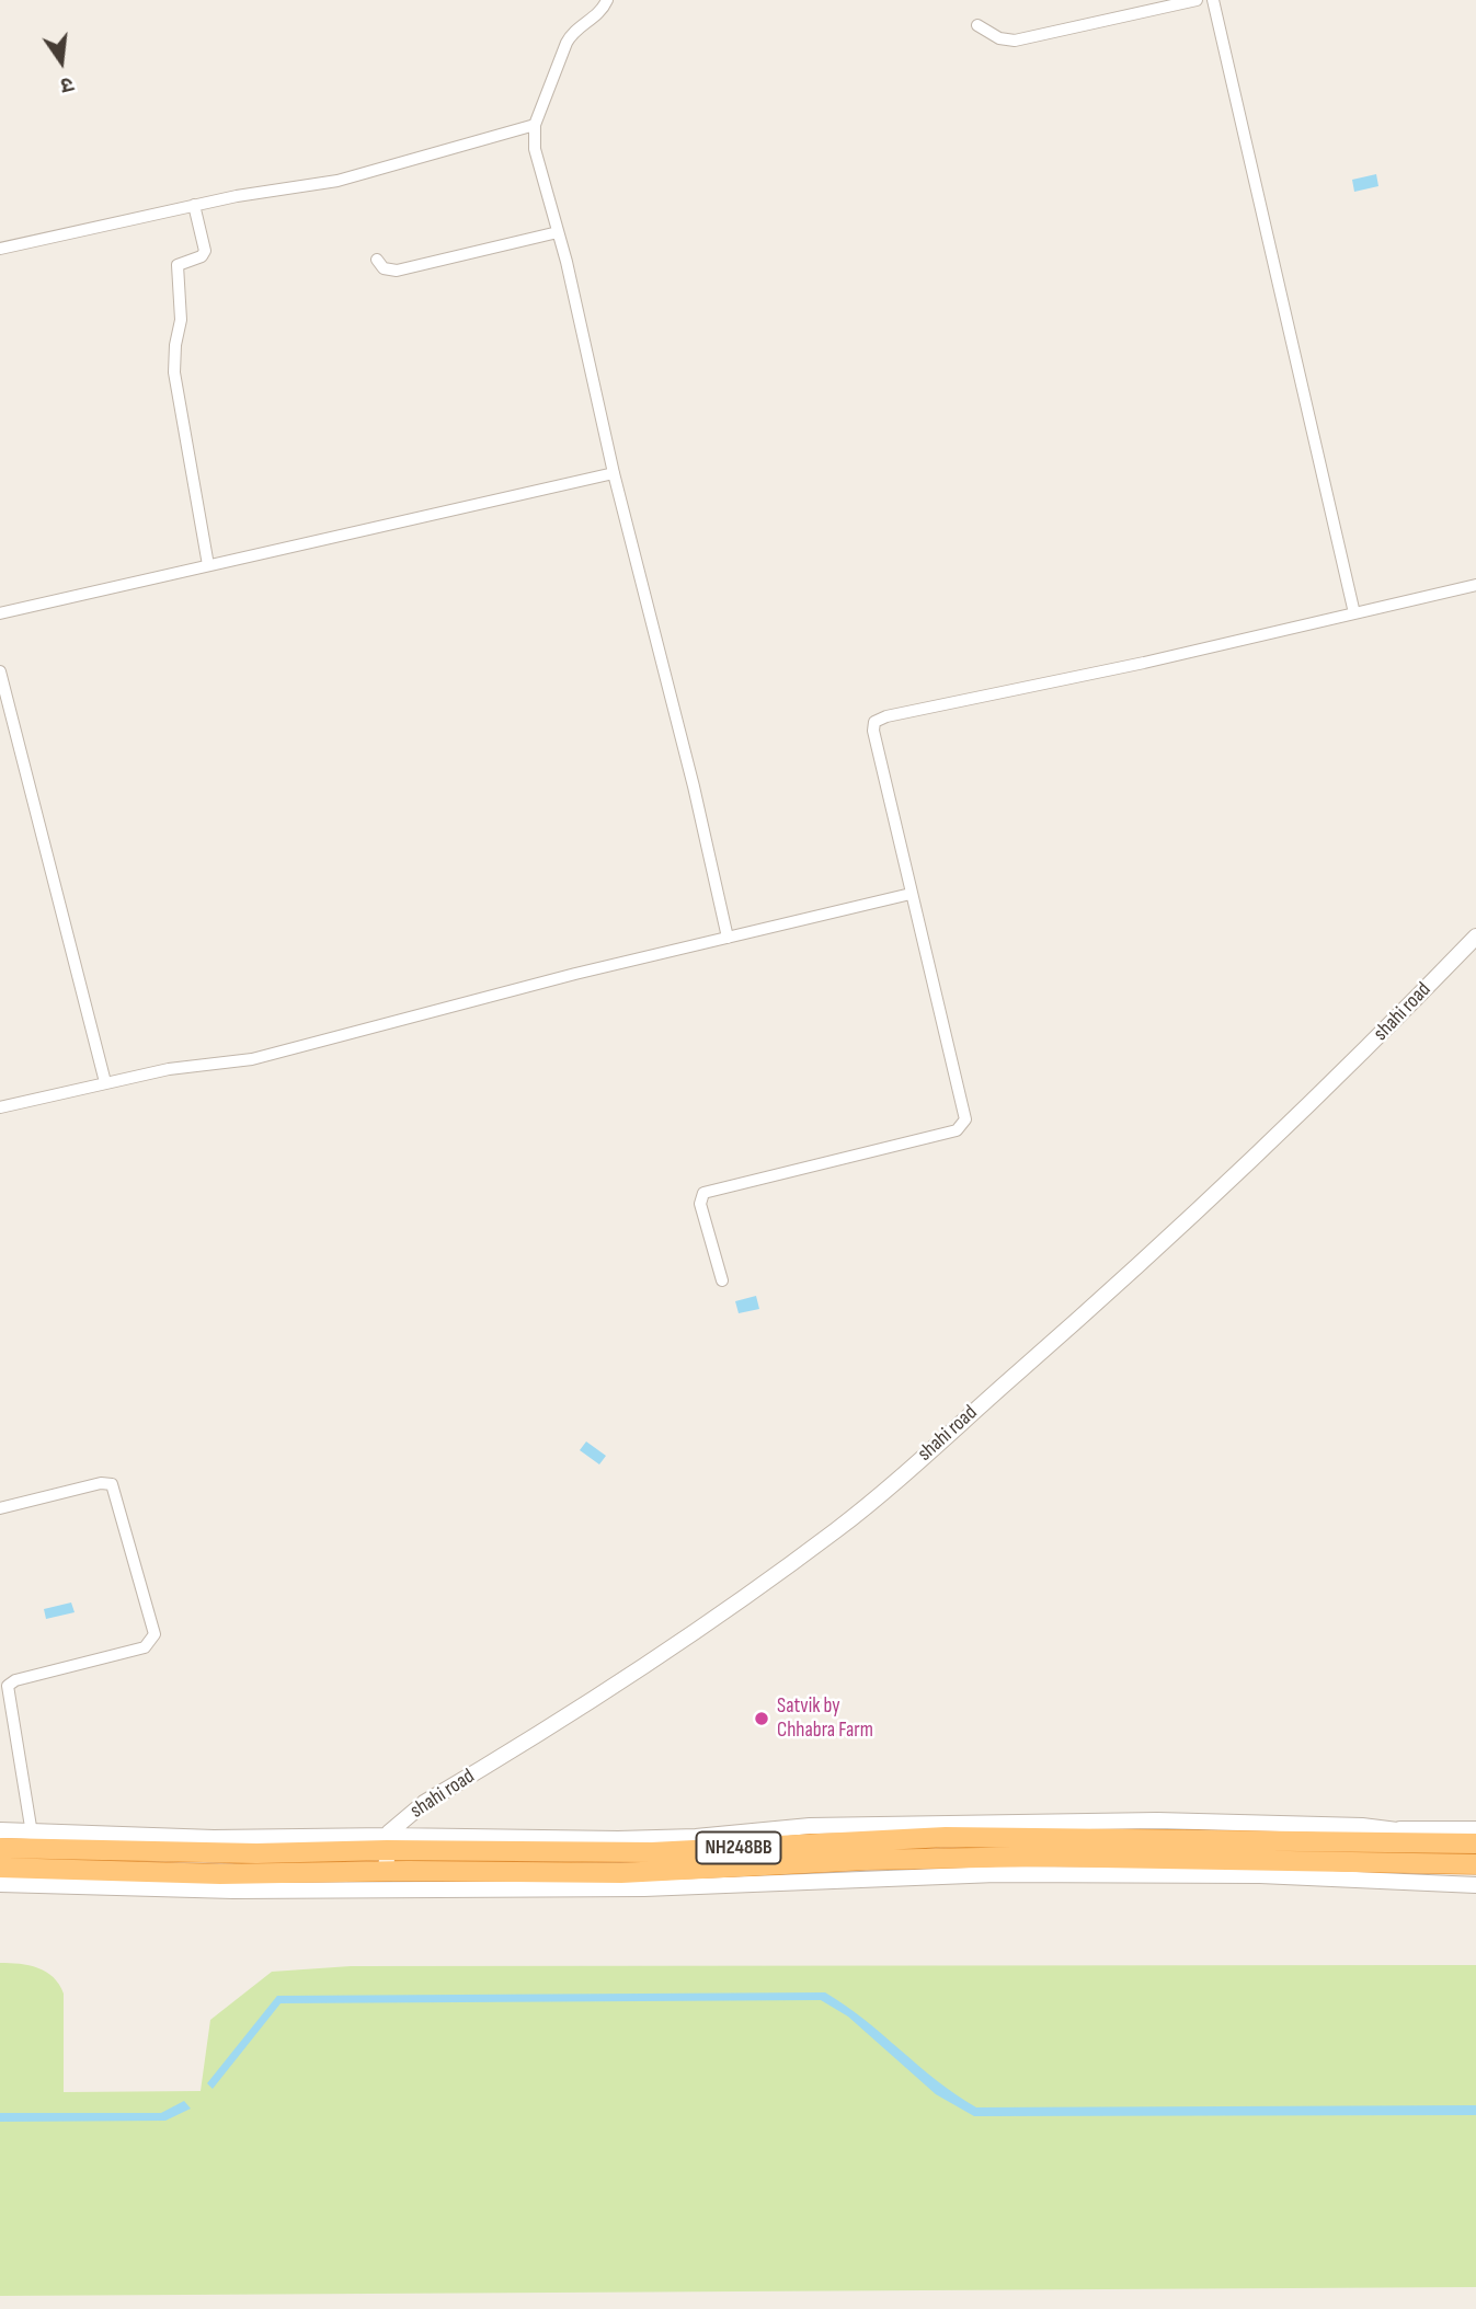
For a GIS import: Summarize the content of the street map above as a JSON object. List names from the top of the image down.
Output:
{
  "streets": {
    "highway": ["NH248BB"],
    "street": ["shahi road"]
  },
  "crossings": [
    ["shahi road", "NH248BB"]
  ],
  "places": ["Satvik by Chhabra Farm"],
  "north": "bottom"
}
